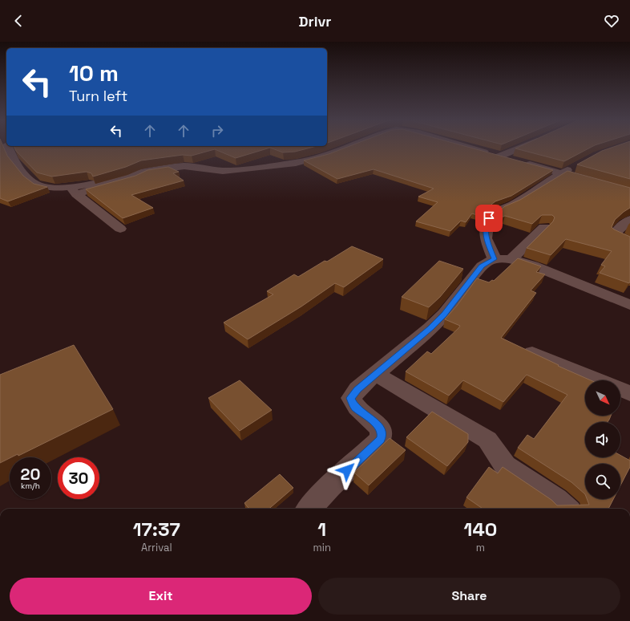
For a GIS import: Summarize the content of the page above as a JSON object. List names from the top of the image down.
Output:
{
  "north": "bottom right",
  "page": {
    "header": "Drivr",
    "turn": ["10 m", "Turn left"],
    "speed": "20 km/h",
    "limit": "30",
    "eta": [
      "17:37",
      "Arrival",
      "1",
      "min",
      "140",
      "m"
    ],
    "buttons": ["Exit", "Share"]
  }
}
